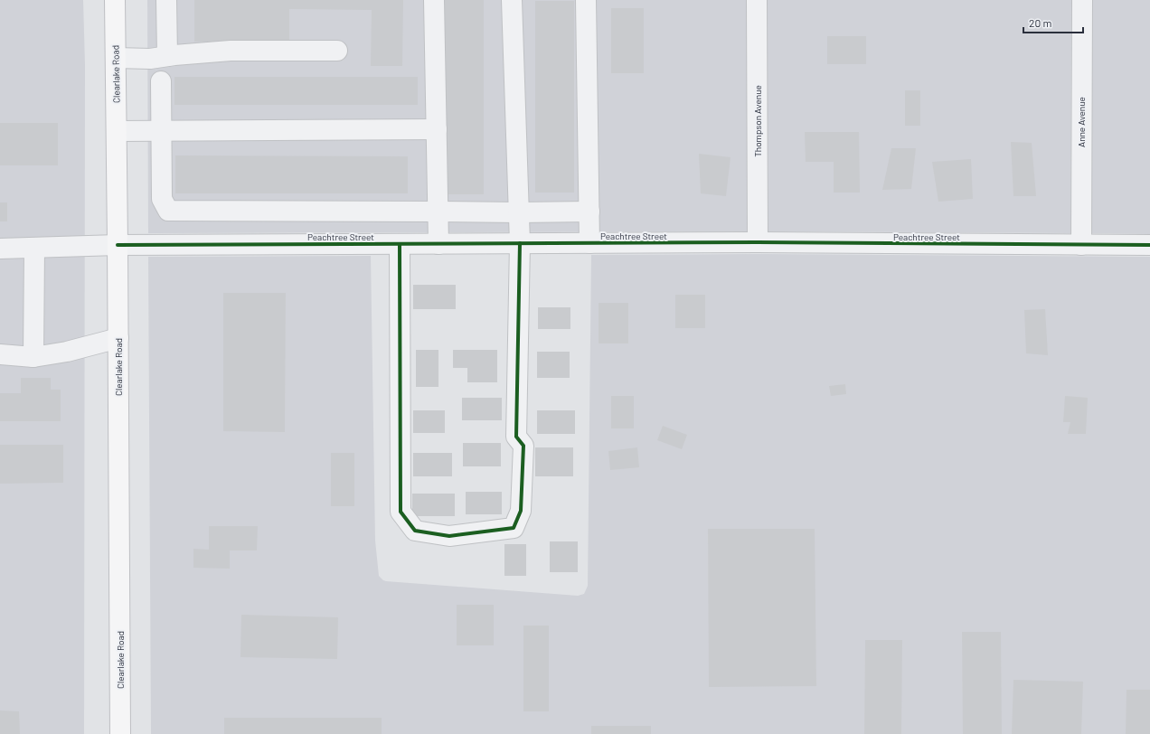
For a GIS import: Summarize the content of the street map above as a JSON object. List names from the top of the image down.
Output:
{
  "streets": {
    "main road": ["Clearlake Road"],
    "street": ["Thompson Avenue", "Anne Avenue", "Peachtree Street"]
  },
  "crossings": [
    ["Clearlake Road", "Peachtree Street"],
    ["Thompson Avenue", "Peachtree Street"],
    ["Anne Avenue", "Peachtree Street"]
  ],
  "scale_bar": "20 m"
}
